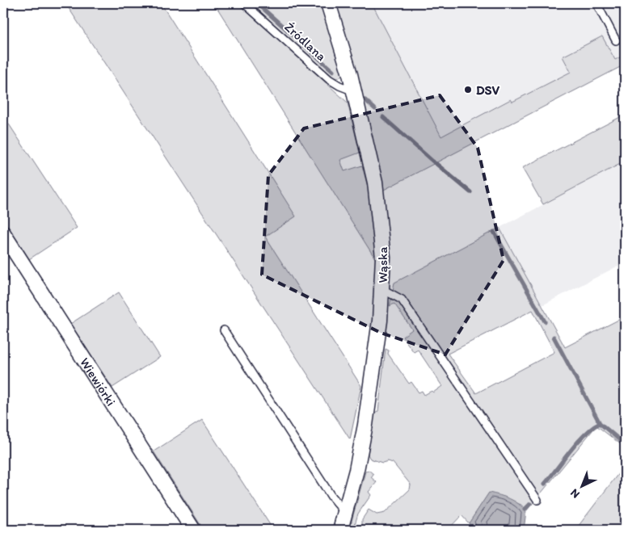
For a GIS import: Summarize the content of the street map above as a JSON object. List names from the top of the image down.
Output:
{
  "streets": {
    "street": ["Wąska", "Wiewiórki"],
    "lane": ["Źródlana"]
  },
  "crossings": [
    ["Źródlana", "Wąska"]
  ],
  "places": ["DSV"],
  "north": "bottom left"
}
